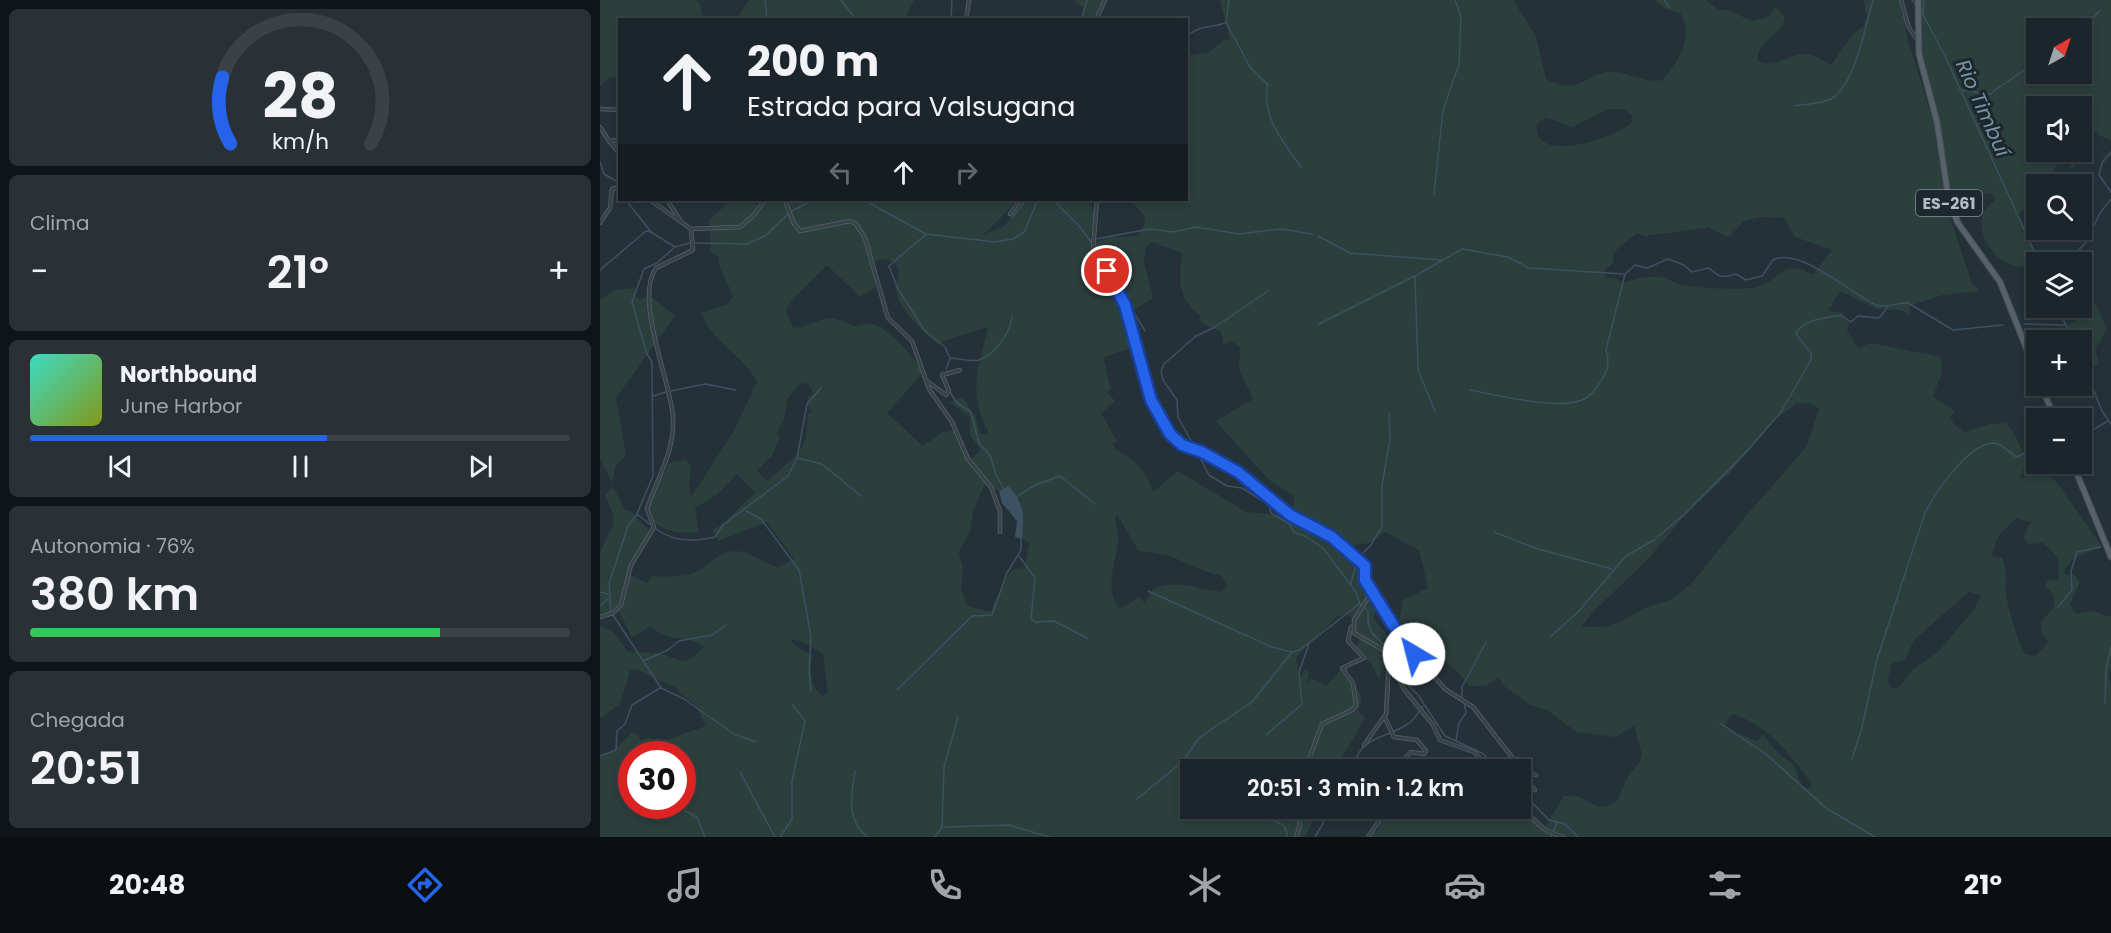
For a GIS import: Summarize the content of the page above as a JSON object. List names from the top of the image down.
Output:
{
  "streets": {
    "main road": ["ES-261"]
  },
  "water": ["Rio Timbuí"],
  "north": "top right",
  "page": {
    "map_buttons": ["+", "−"],
    "turn": ["200 m", "Estrada para Valsugana"],
    "tile": [
      "Clima",
      ["Autonomia · 76%", "380 km"],
      ["Chegada", "20:51"]
    ],
    "heat": ["−", "21°", "+"],
    "song": ["Northbound", "June Harbor"],
    "limit": "30",
    "trip": "20:51 · 3 min · 1.2 km",
    "tabs": ["20:48", "21°"],
    "gauge": ["28", "km/h"]
  }
}
